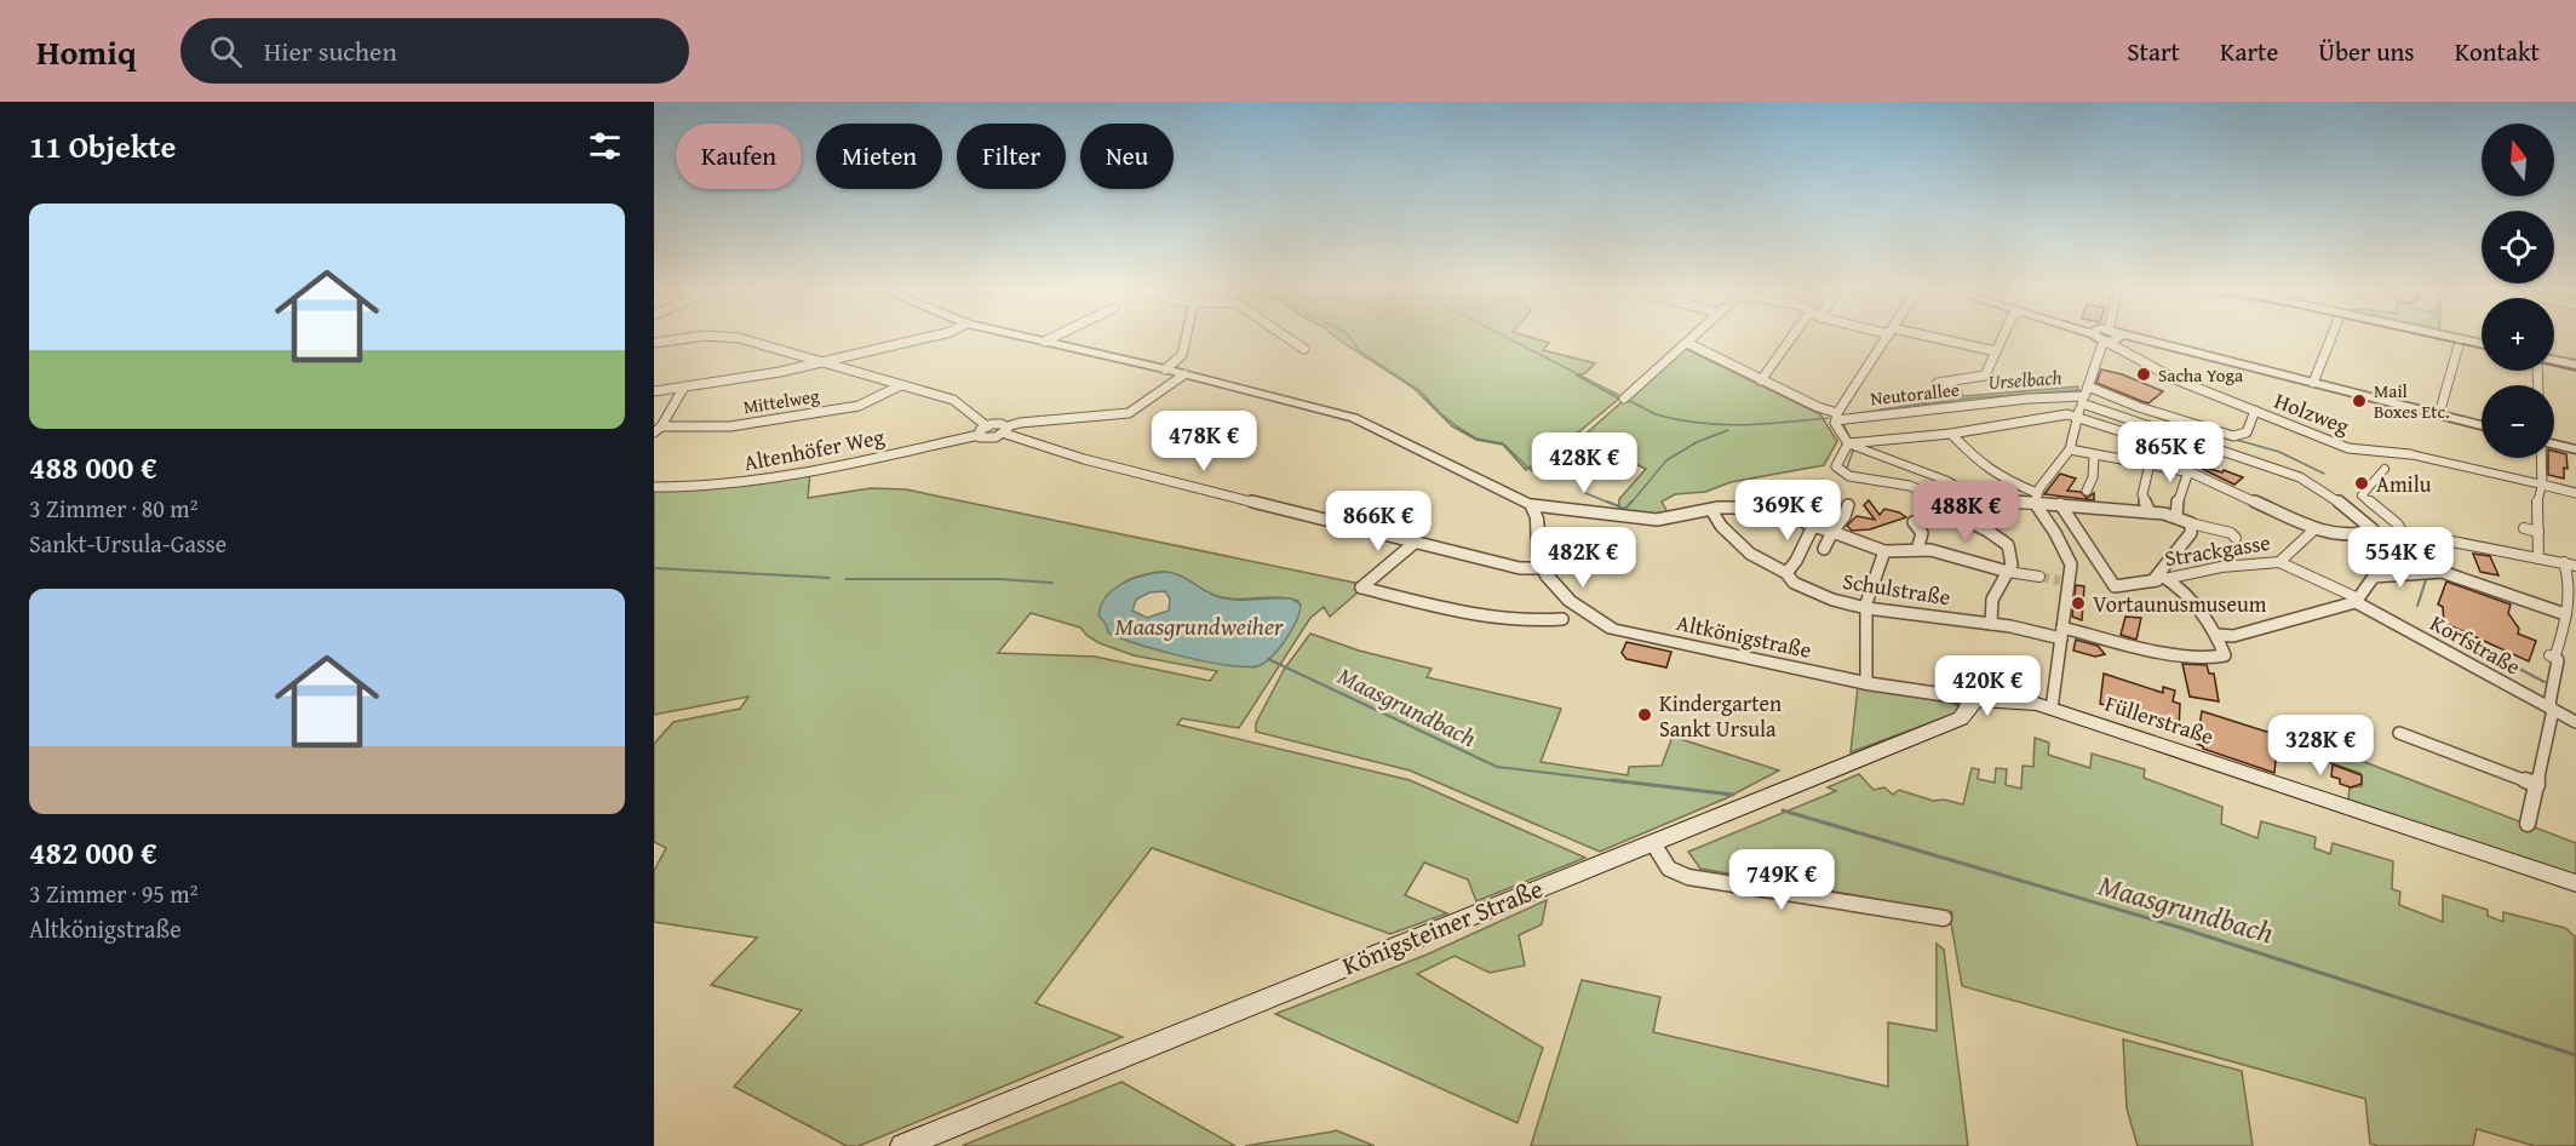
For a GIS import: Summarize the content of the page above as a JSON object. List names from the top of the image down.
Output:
{
  "streets": {
    "main road": ["Füllerstraße", "Königsteiner Straße"],
    "street": [
      "Neutorallee",
      "Mittelweg",
      "Holzweg",
      "Altenhöfer Weg",
      "Strackgasse",
      "Schulstraße",
      "Altkönigstraße",
      "Korfstraße"
    ]
  },
  "crossings": [
    ["Altkönigstraße", "Füllerstraße"],
    ["Altkönigstraße", "Königsteiner Straße"],
    ["Füllerstraße", "Königsteiner Straße"]
  ],
  "water": ["Urselbach", "Maasgrundweiher", "Maasgrundbach"],
  "places": [
    "Sacha Yoga",
    "Mail Boxes Etc.",
    "Amilu",
    "Vortaunusmuseum",
    "Kindergarten Sankt Ursula"
  ],
  "north": "top",
  "page": {
    "header": "Homiq",
    "search": "Hier suchen",
    "nav": [
      "Start",
      "Karte",
      "Über uns",
      "Kontakt"
    ],
    "heading": "11 Objekte",
    "map_buttons": ["+", "−"],
    "chip": [
      "Kaufen",
      "Mieten",
      "Filter",
      "Neu"
    ],
    "list": [
      {
        "name": "488 000 €",
        "note": "3 Zimmer · 80 m² · Sankt-Ursula-Gasse"
      },
      {
        "name": "482 000 €",
        "note": "3 Zimmer · 95 m² · Altkönigstraße"
      }
    ],
    "price": [
      "478K €",
      "865K €",
      "428K €",
      "369K €",
      "488K €",
      "866K €",
      "482K €",
      "554K €",
      "420K €",
      "328K €",
      "749K €"
    ]
  }
}
